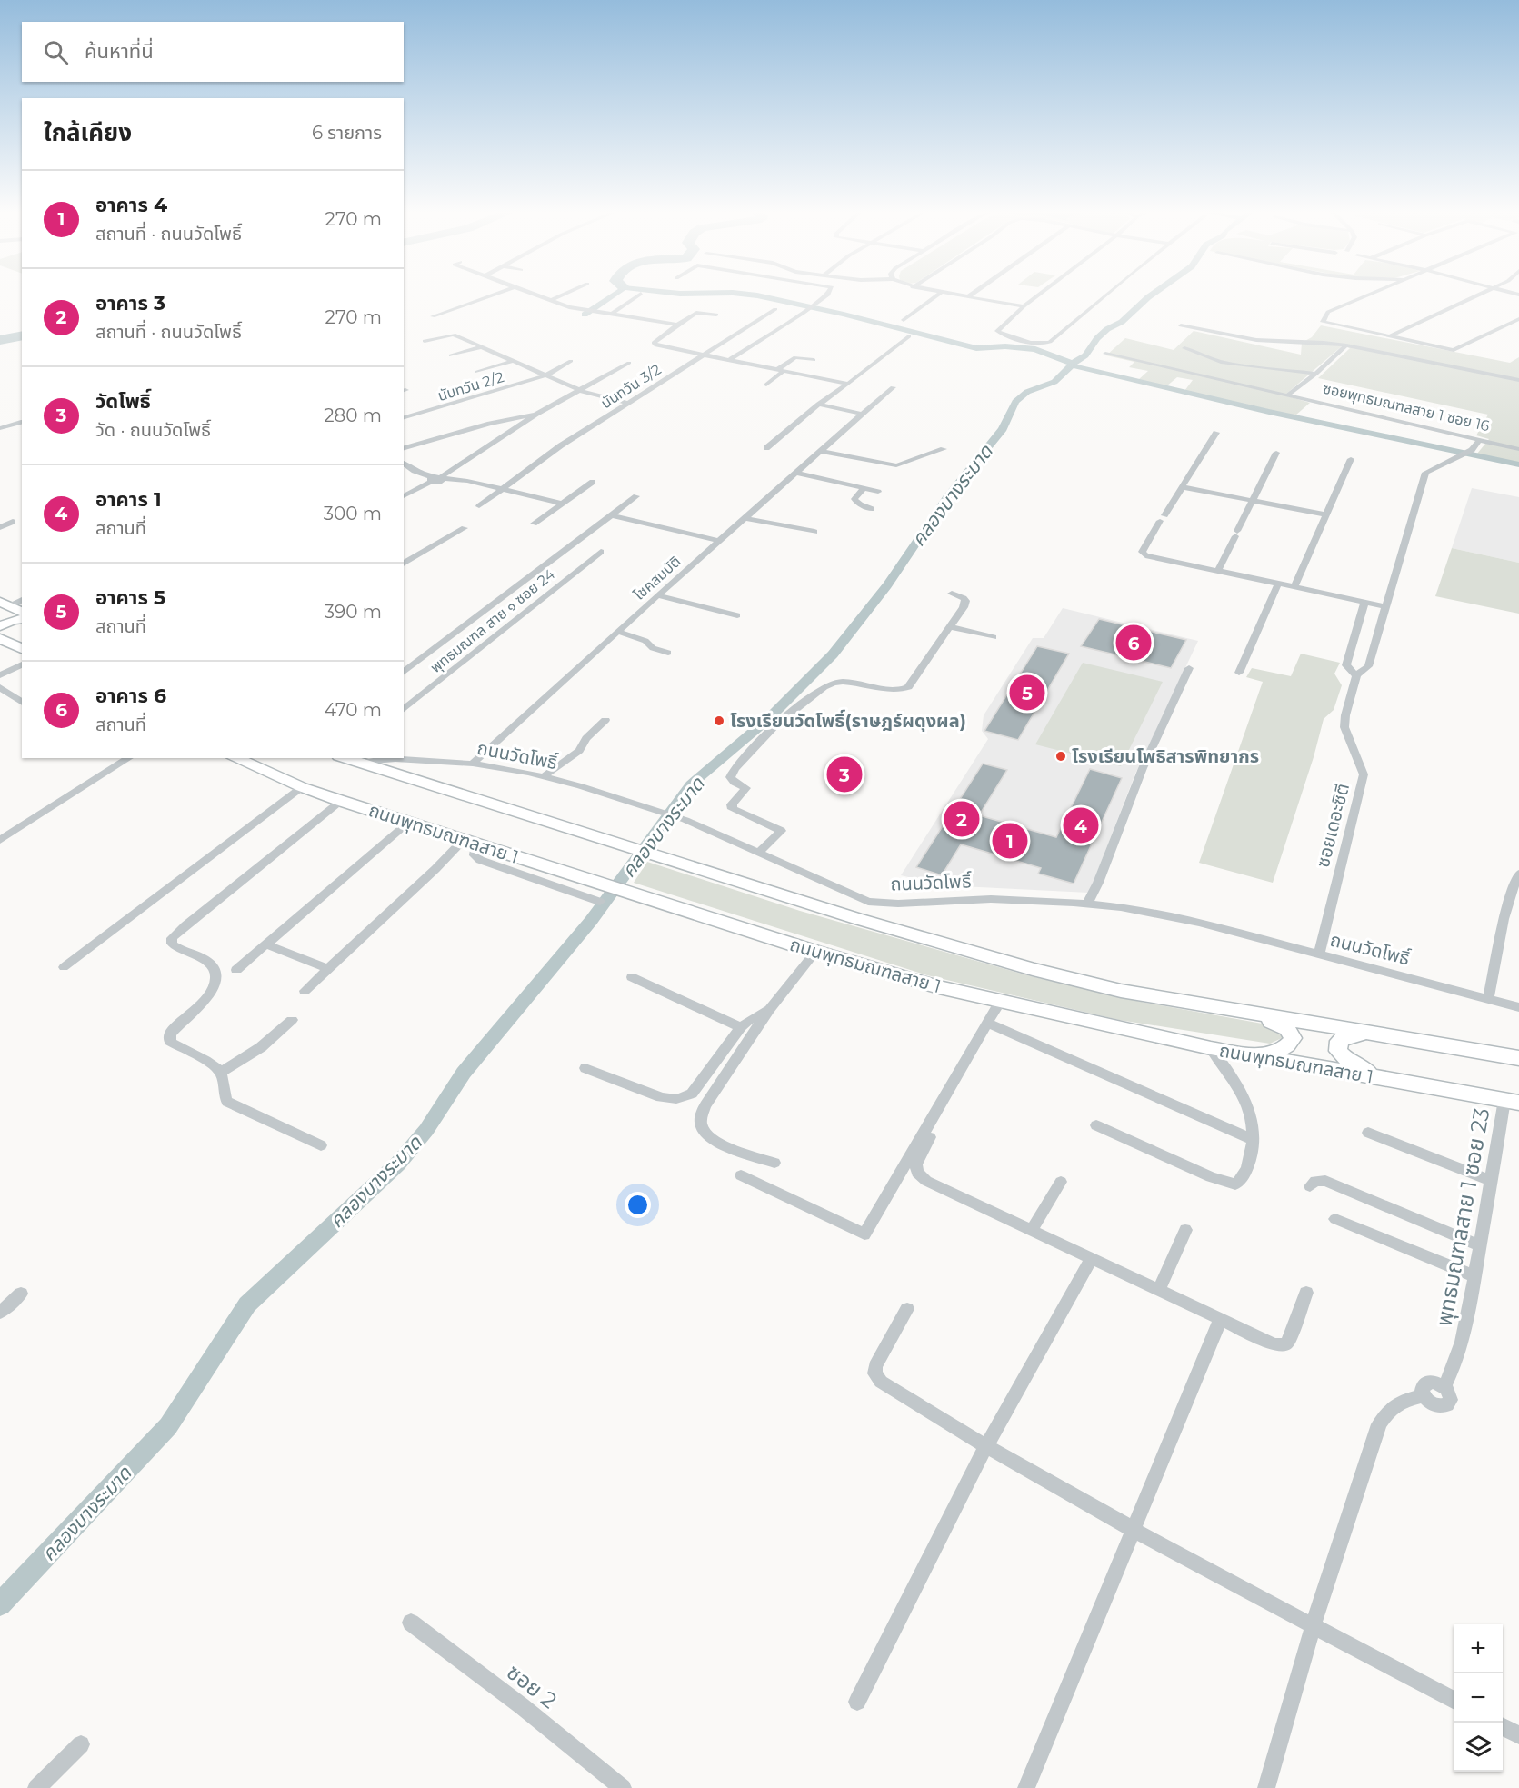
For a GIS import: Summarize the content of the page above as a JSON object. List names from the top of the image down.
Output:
{
  "streets": {
    "main road": ["ถนนพุทธมณฑลสาย 1"],
    "street": [
      "นันทวัน 2/2",
      "นันทวัน 3/2",
      "ซอยพุทธมณฑลสาย 1 ซอย 16",
      "โชคสมบัติ",
      "พุทธมณฑล สาย ๑ ซอย 24",
      "ถนนวัดโพธิ์",
      "ซอยเดอะซิตี",
      "พุทธมณฑลสาย 1 ซอย 23",
      "ซอย 2"
    ]
  },
  "crossings": [
    ["ซอยพุทธมณฑลสาย 1 ซอย 16", "ซอยเดอะซิตี"],
    ["โชคสมบัติ", "ถนนวัดโพธิ์"],
    ["ถนนวัดโพธิ์", "ซอยเดอะซิตี"],
    ["ถนนพุทธมณฑลสาย 1", "พุทธมณฑลสาย 1 ซอย 23"]
  ],
  "water": ["คลองบางระมาด"],
  "places": ["โรงเรียนวัดโพธิ์(ราษฎร์ผดุงผล)", "โรงเรียนโพธิสารพิทยากร"],
  "page": {
    "search": "ค้นหาที่นี่",
    "heading": ["ใกล้เคียง", "6 รายการ"],
    "list": [
      {
        "mark": "1",
        "name": "อาคาร 4",
        "note": "สถานที่ · ถนนวัดโพธิ์",
        "value": "270 m"
      },
      {
        "mark": "2",
        "name": "อาคาร 3",
        "note": "สถานที่ · ถนนวัดโพธิ์",
        "value": "270 m"
      },
      {
        "mark": "3",
        "name": "วัดโพธิ์",
        "note": "วัด · ถนนวัดโพธิ์",
        "value": "280 m"
      },
      {
        "mark": "4",
        "name": "อาคาร 1",
        "note": "สถานที่",
        "value": "300 m"
      },
      {
        "mark": "5",
        "name": "อาคาร 5",
        "note": "สถานที่",
        "value": "390 m"
      },
      {
        "mark": "6",
        "name": "อาคาร 6",
        "note": "สถานที่",
        "value": "470 m"
      }
    ],
    "pins": [
      "6",
      "5",
      "3",
      "2",
      "4",
      "1"
    ],
    "map_buttons": ["+", "−"]
  }
}
